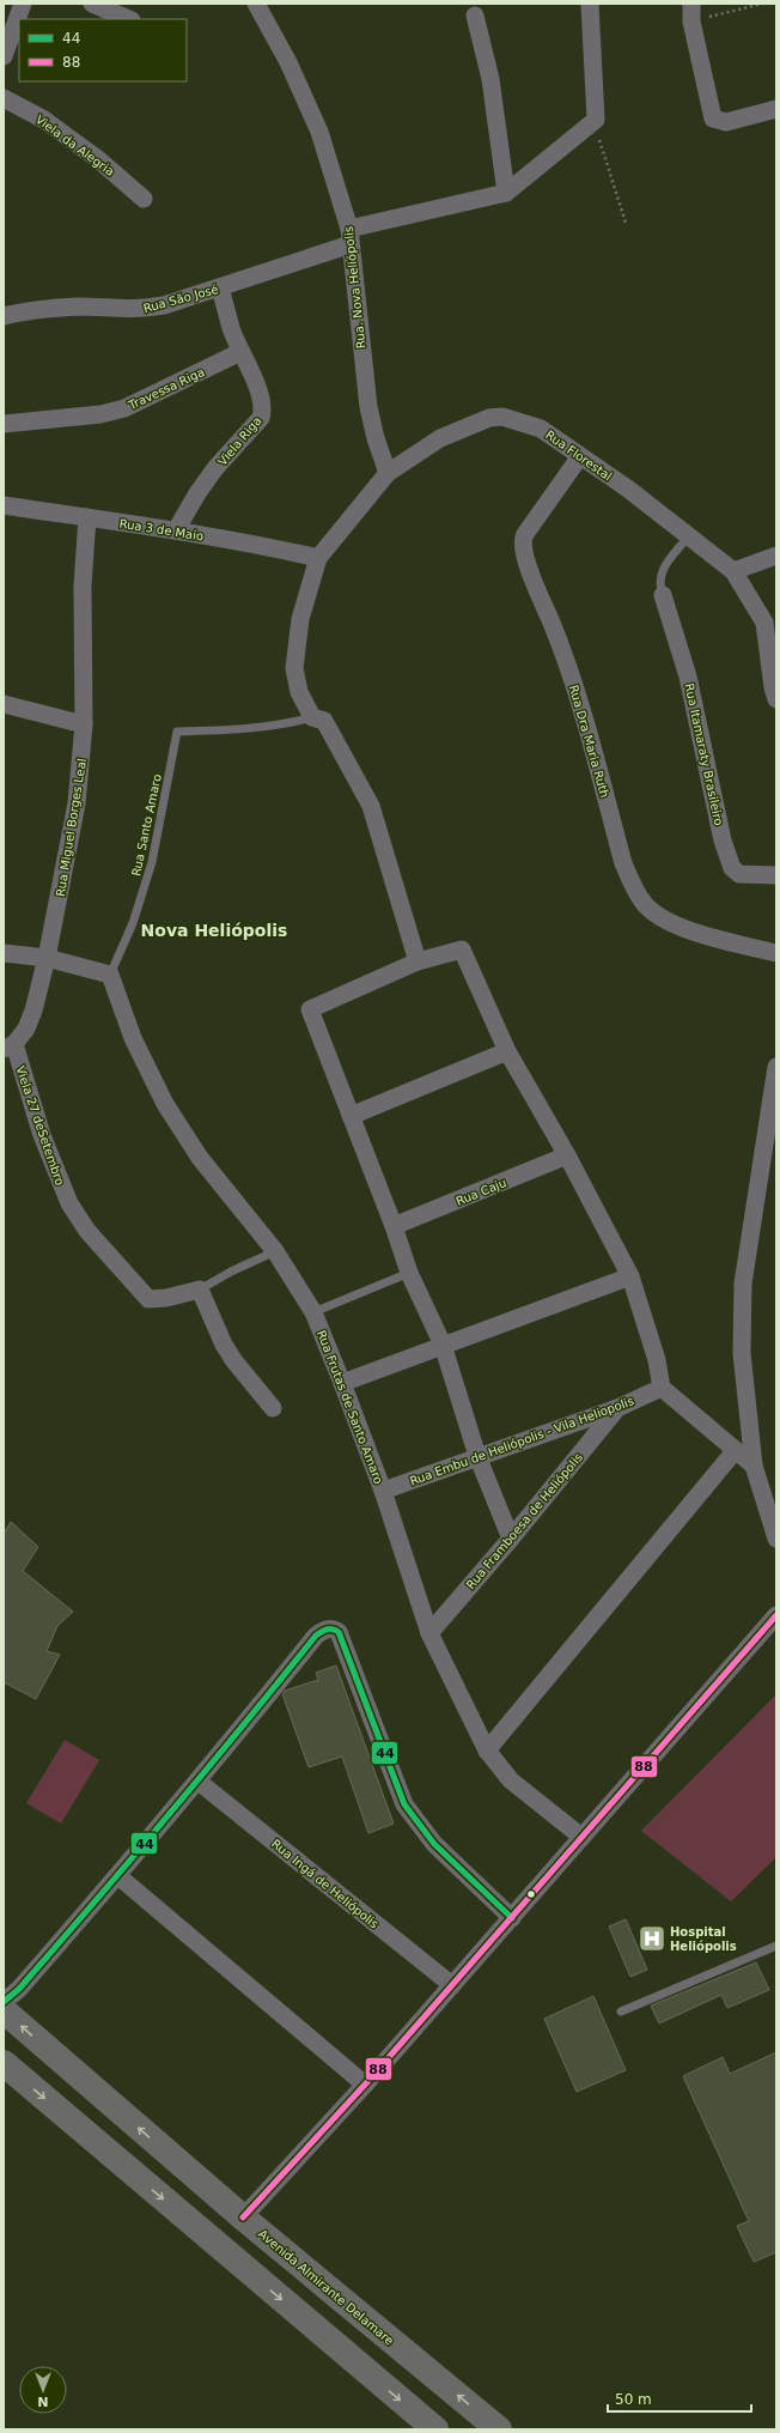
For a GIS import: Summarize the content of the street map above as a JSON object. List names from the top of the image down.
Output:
{
  "streets": {
    "main road": ["Avenida Almirante Delamare"],
    "street": [
      "Viela da Alegria",
      "Rua. Nova Heliópolis",
      "Rua São José",
      "Travessa Riga",
      "Viela Riga",
      "Rua Florestal",
      "Rua 3 de Maio",
      "Rua Dra Maria Ruth",
      "Rua Itamaraty Brasileiro",
      "Rua Miguel Borges Leal",
      "Viela 27 deSetembro",
      "Rua Caju",
      "Rua Frutas de Santo Amaro",
      "Rua Embu de Heliópolis - Vila Heliopolis",
      "Rua Framboesa de Heliópolis",
      "Rua Ingá de Heliópolis"
    ],
    "lane": ["Rua Santo Amaro"]
  },
  "crossings": [
    ["Rua. Nova Heliópolis", "Rua São José"],
    ["Rua. Nova Heliópolis", "Rua Florestal"],
    ["Rua São José", "Viela Riga"],
    ["Travessa Riga", "Viela Riga"],
    ["Viela Riga", "Rua 3 de Maio"],
    ["Rua Florestal", "Rua 3 de Maio"],
    ["Rua Florestal", "Rua Dra Maria Ruth"],
    ["Rua Florestal", "Rua Santo Amaro"],
    ["Rua 3 de Maio", "Rua Miguel Borges Leal"],
    ["Rua Santo Amaro", "Rua Frutas de Santo Amaro"],
    ["Rua Miguel Borges Leal", "Viela 27 deSetembro"],
    ["Rua Frutas de Santo Amaro", "Rua Embu de Heliópolis - Vila Heliopolis"],
    ["Rua Frutas de Santo Amaro", "Rua Framboesa de Heliópolis"],
    ["Rua Embu de Heliópolis - Vila Heliopolis", "Rua Framboesa de Heliópolis"]
  ],
  "districts": ["Nova Heliópolis"],
  "places": {
    "hospital": ["Hospital Heliópolis"]
  },
  "lines": ["transit line 88", "transit line 44"],
  "legend": ["44", "88"],
  "scale_bar": "50 m",
  "north": "bottom"
}
